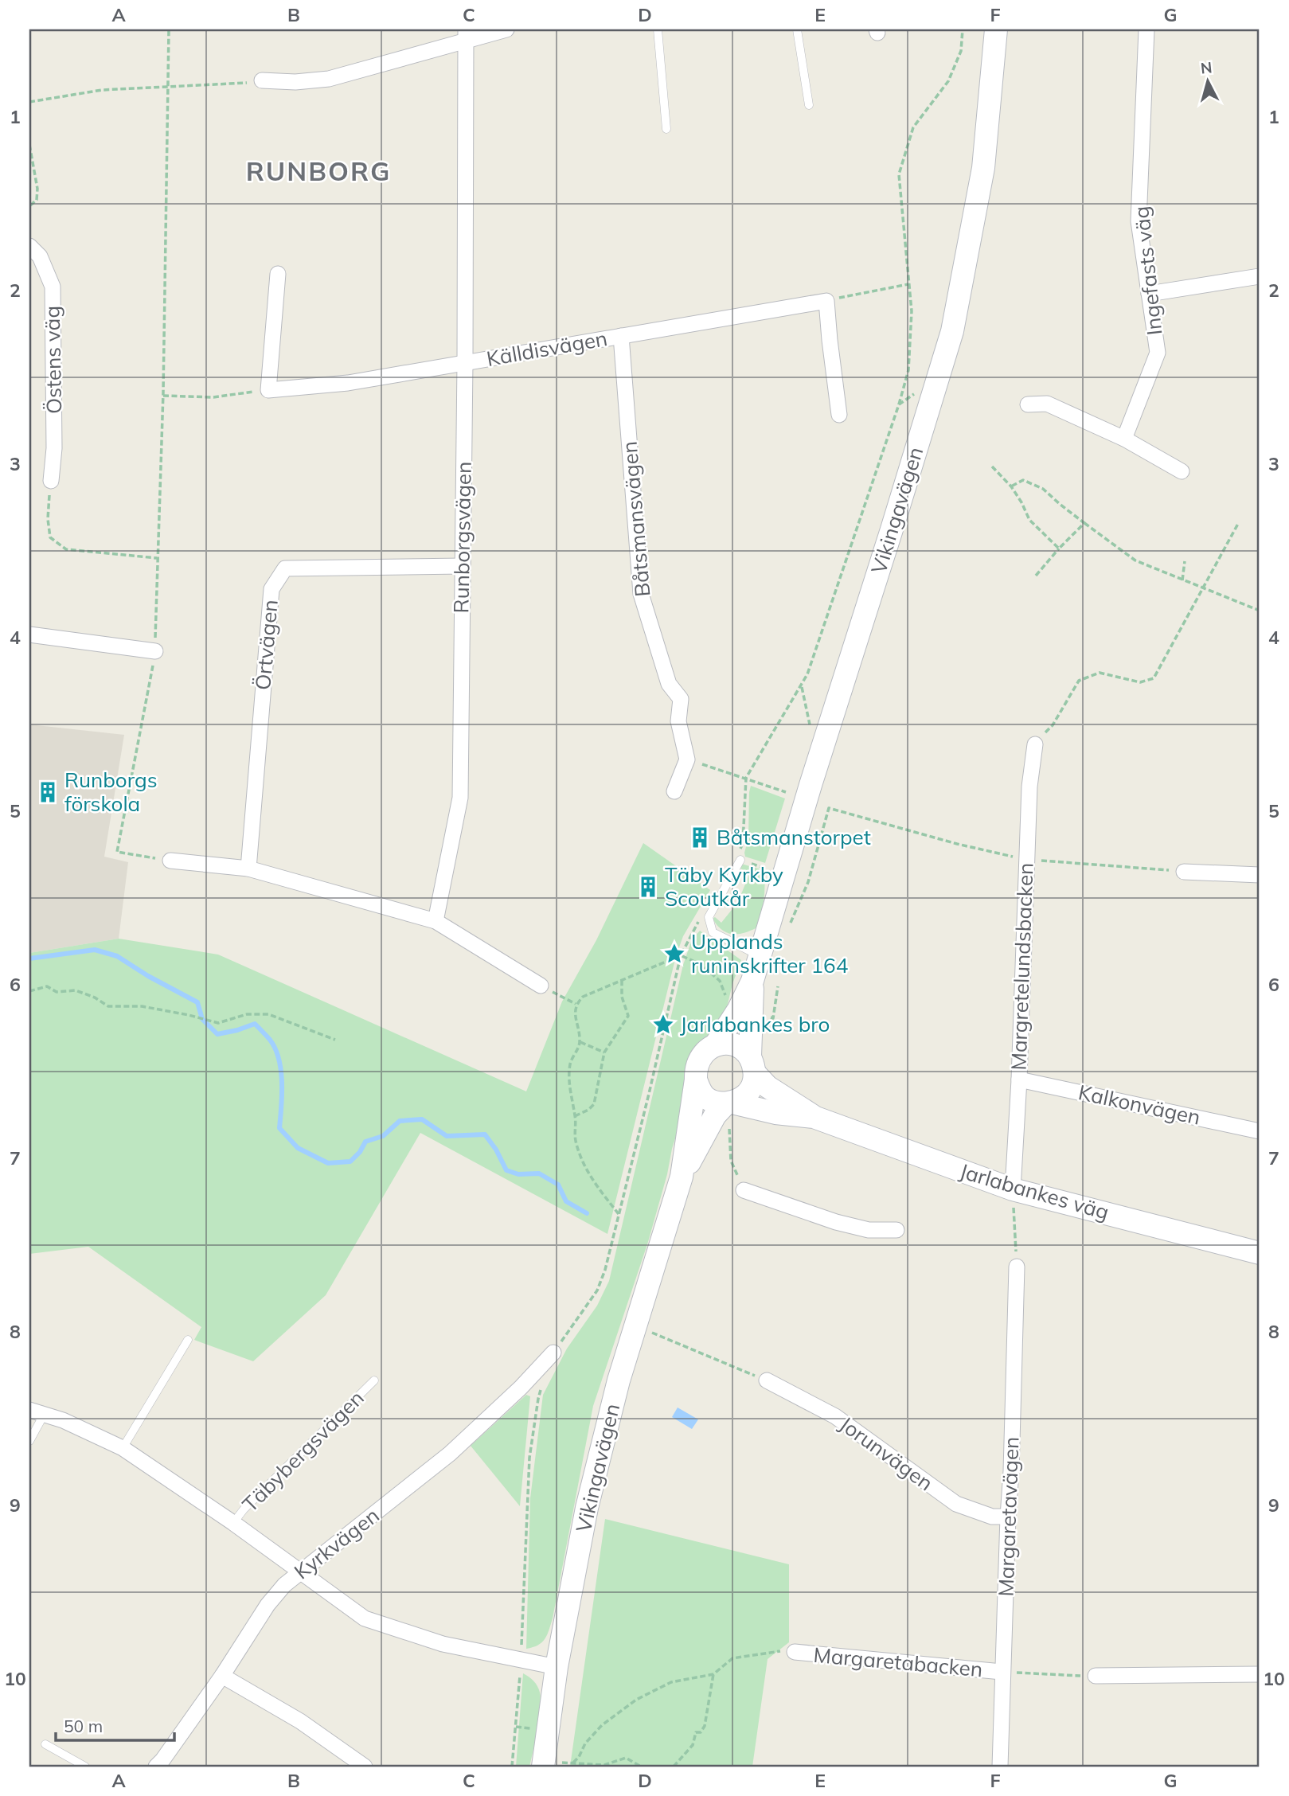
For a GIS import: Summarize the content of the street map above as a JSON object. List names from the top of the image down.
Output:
{
  "streets": {
    "main road": ["Vikingavägen", "Jarlabankes väg"],
    "street": [
      "Ingefasts väg",
      "Källdisvägen",
      "Östens väg",
      "Båtsmansvägen",
      "Runborgsvägen",
      "Örtvägen",
      "Margretelundsbacken",
      "Kalkonvägen",
      "Täbybergsvägen",
      "Jorunvägen",
      "Margaretavägen",
      "Kyrkvägen",
      "Margaretabacken"
    ]
  },
  "crossings": [
    ["Källdisvägen", "Båtsmansvägen"],
    ["Källdisvägen", "Runborgsvägen"],
    ["Vikingavägen", "Jarlabankes väg"],
    ["Vikingavägen", "Täbybergsvägen"],
    ["Runborgsvägen", "Örtvägen"],
    ["Margretelundsbacken", "Kalkonvägen"],
    ["Margretelundsbacken", "Jarlabankes väg"],
    ["Täbybergsvägen", "Kyrkvägen"],
    ["Jorunvägen", "Margaretavägen"],
    ["Margaretavägen", "Margaretabacken"]
  ],
  "districts": ["RUNBORG"],
  "places": {
    "building": ["Runborgs förskola", "Båtsmanstorpet", "Täby Kyrkby Scoutkår"],
    "place": ["Upplands runinskrifter 164", "Jarlabankes bro"]
  },
  "scale_bar": "50 m",
  "north": "top",
  "grid": {
    "columns": [
      "A",
      "B",
      "C",
      "D",
      "E",
      "F",
      "G"
    ],
    "rows": [
      "1",
      "2",
      "3",
      "4",
      "5",
      "6",
      "7",
      "8",
      "9",
      "10"
    ]
  }
}
